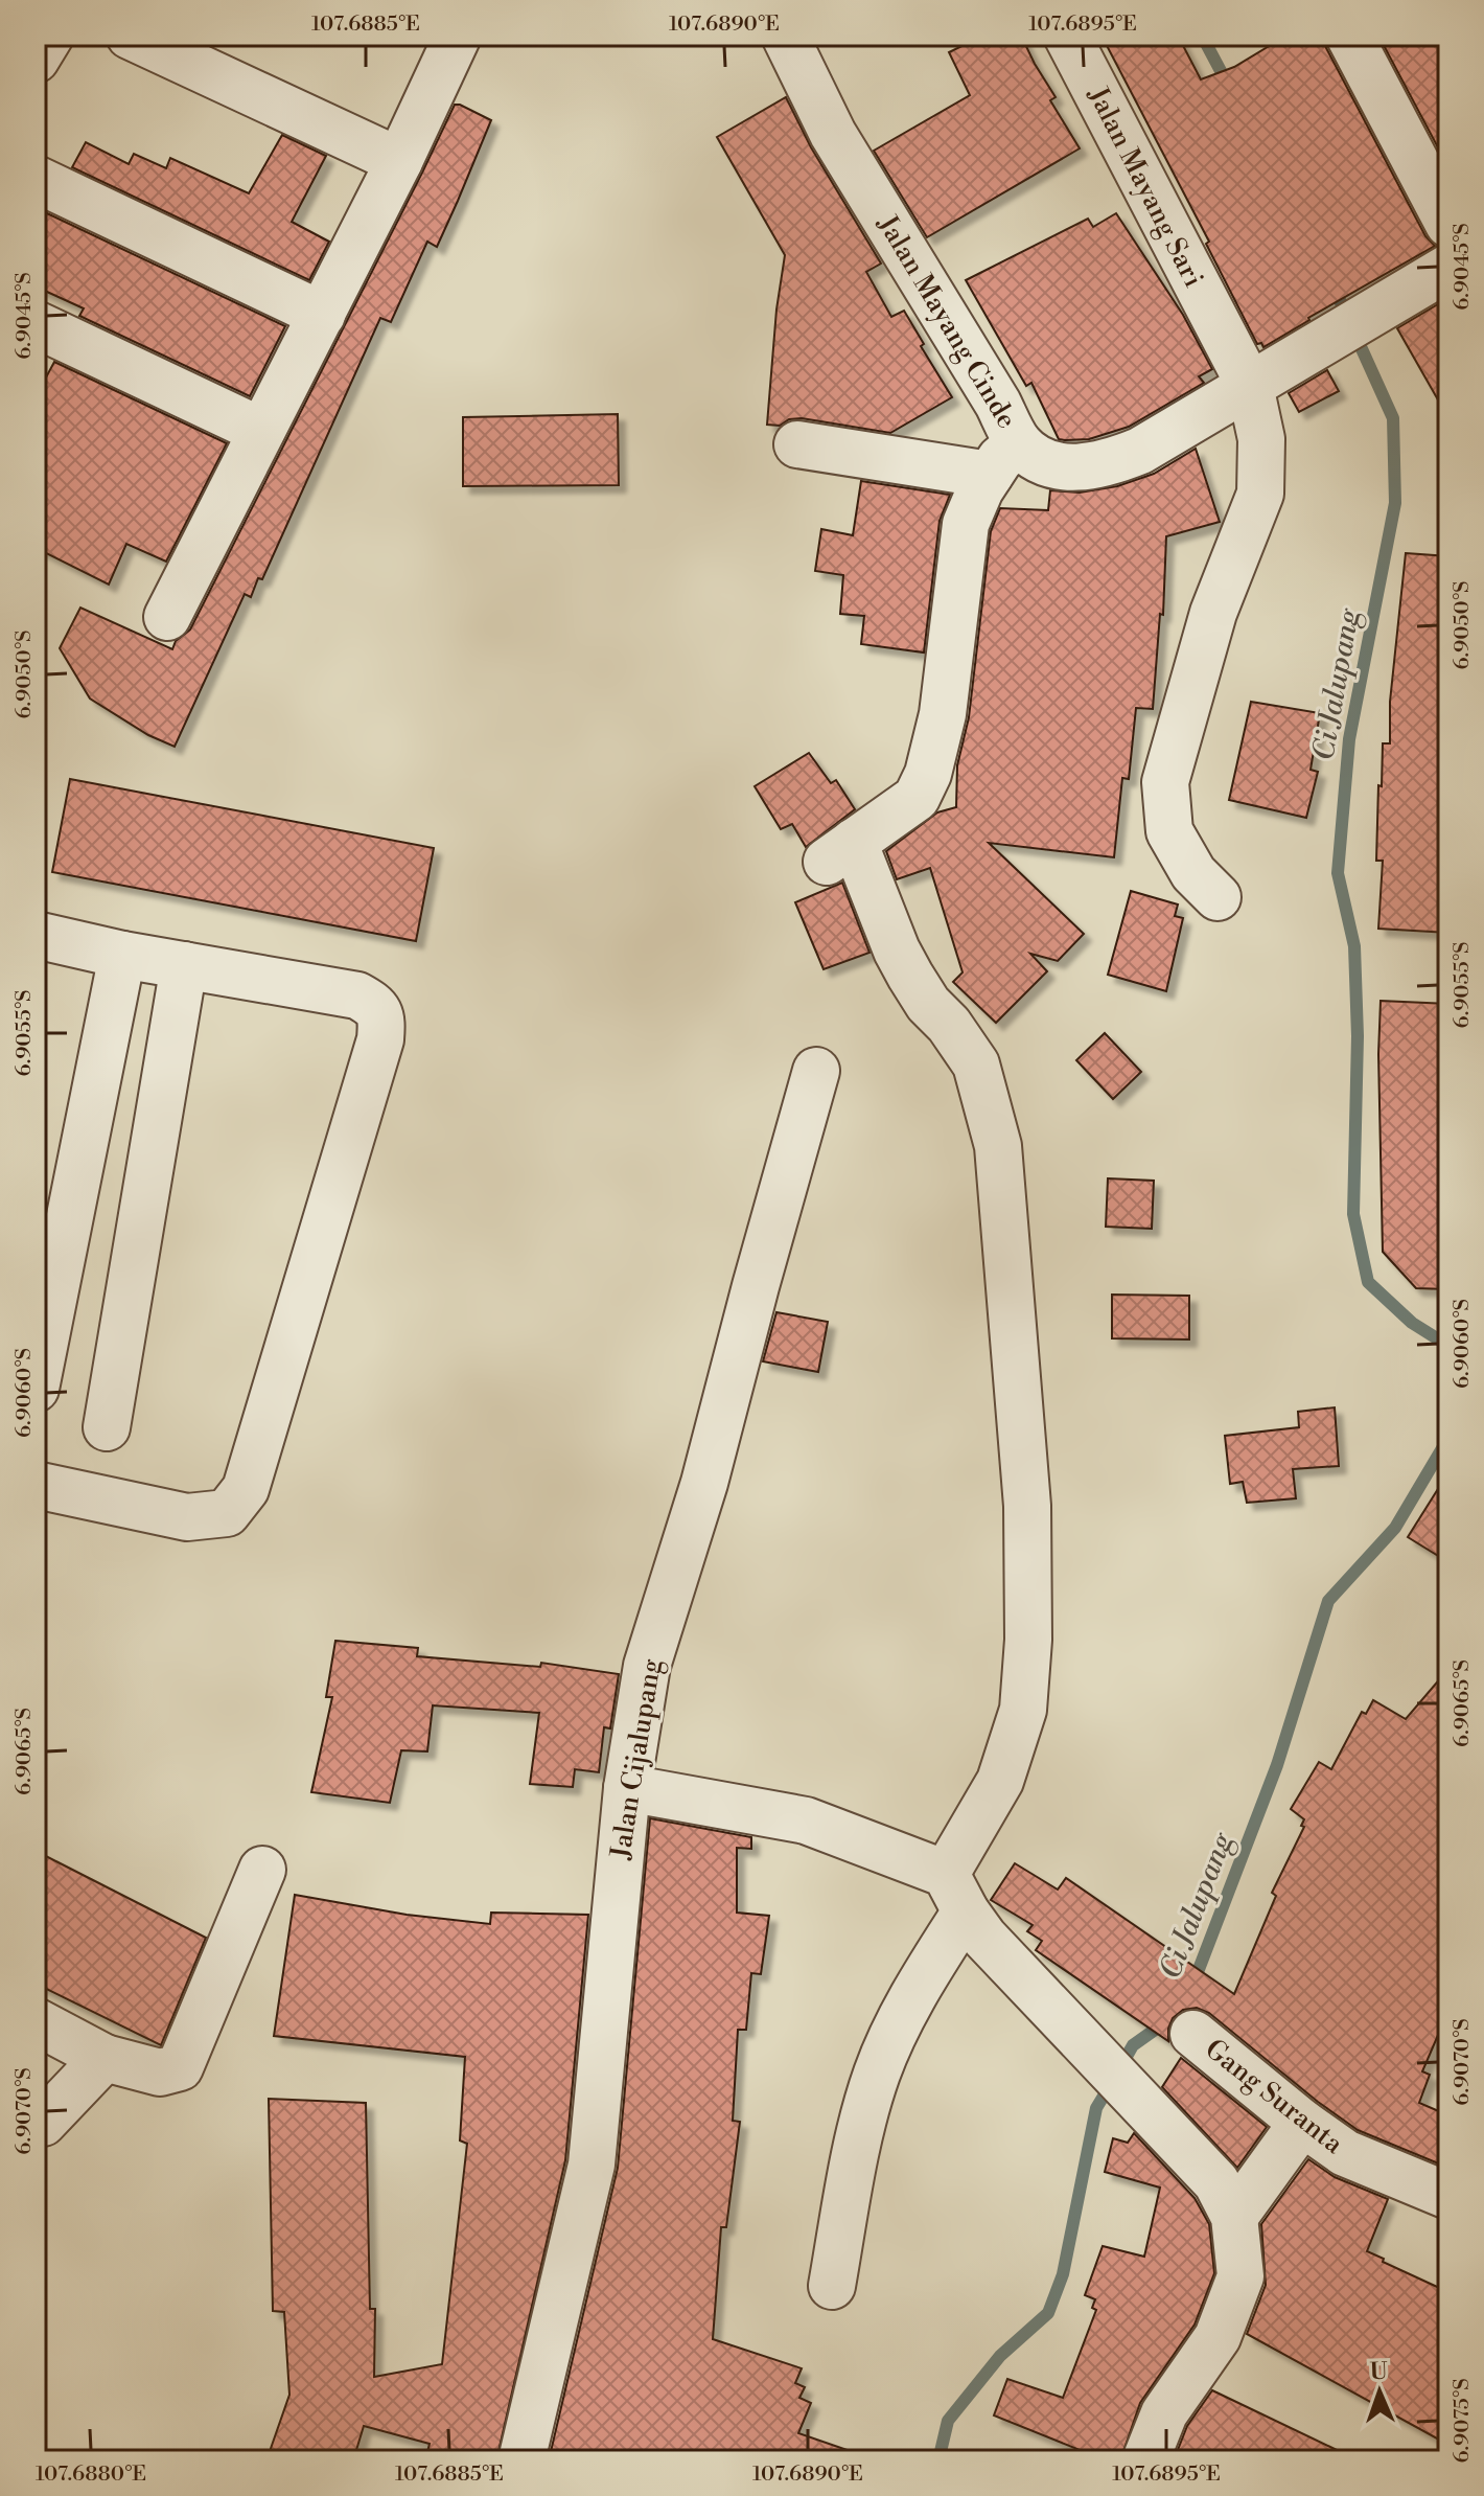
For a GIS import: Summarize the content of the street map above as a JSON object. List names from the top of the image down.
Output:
{
  "streets": {
    "street": [
      "Jalan Mayang Sari",
      "Jalan Mayang Cinde",
      "Jalan Cijalupang",
      "Gang Suranta"
    ]
  },
  "crossings": [
    ["Jalan Mayang Sari", "Jalan Mayang Cinde"]
  ],
  "water": ["Ci Jalupang"],
  "north": "top",
  "coordinates": [
    "107.6885°E",
    "107.6890°E",
    "107.6895°E",
    "6.9045°S",
    "6.9050°S",
    "6.9055°S",
    "6.9060°S",
    "6.9065°S",
    "6.9070°S",
    "6.9075°S",
    "107.6880°E"
  ]
}
